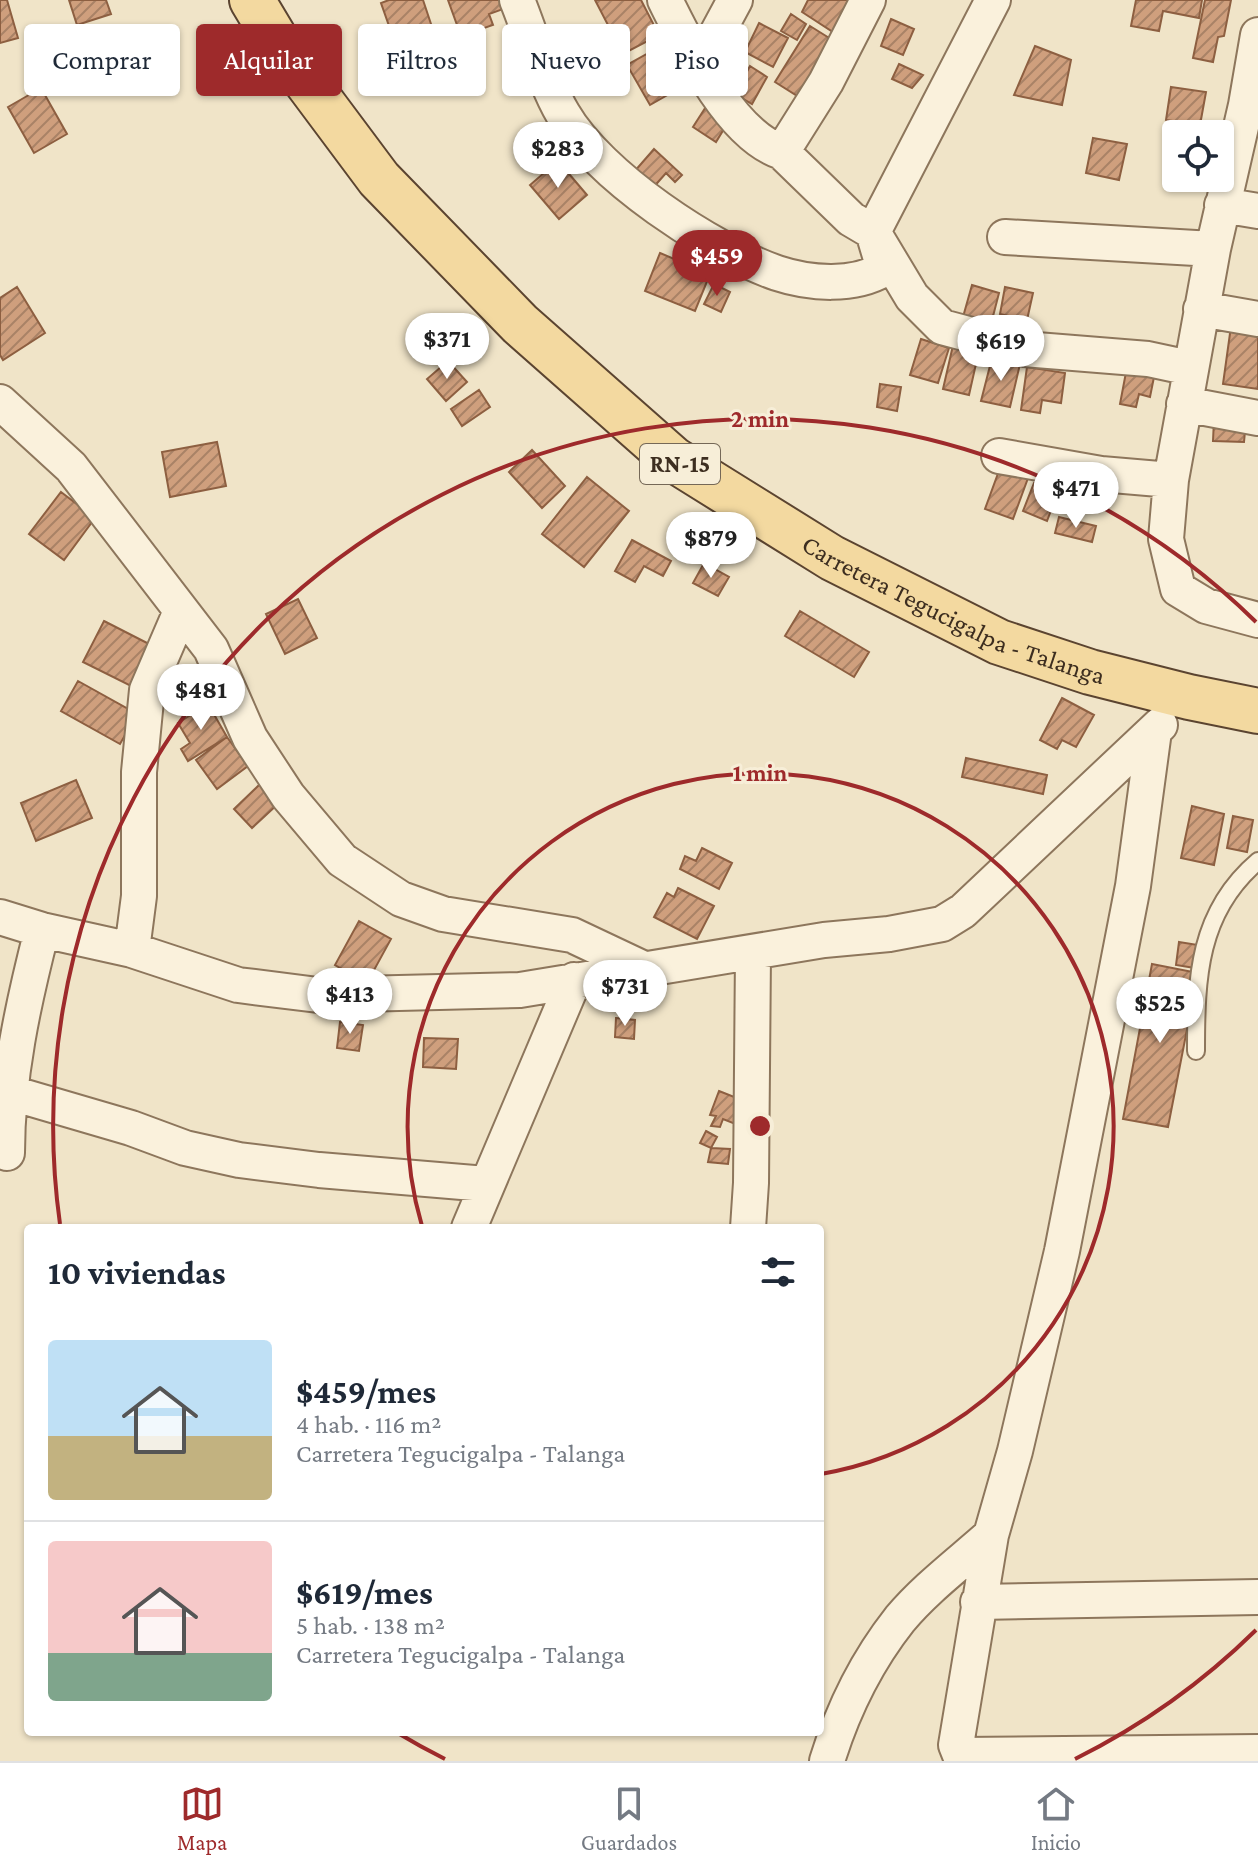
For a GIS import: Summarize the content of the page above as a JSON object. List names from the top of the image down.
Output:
{
  "streets": {
    "main road": ["RN-15", "Carretera Tegucigalpa - Talanga"]
  },
  "page": {
    "chip": [
      "Comprar",
      "Alquilar",
      "Filtros",
      "Nuevo",
      "Piso"
    ],
    "price": [
      "$283",
      "$459",
      "$371",
      "$619",
      "$471",
      "$879",
      "$481",
      "$731",
      "$413",
      "$525"
    ],
    "heading": "10 viviendas",
    "list": [
      {
        "name": "$459/mes",
        "note": "4 hab. · 116 m² · Carretera Tegucigalpa - Talanga"
      },
      {
        "name": "$619/mes",
        "note": "5 hab. · 138 m² · Carretera Tegucigalpa - Talanga"
      }
    ],
    "tabs": ["Mapa", "Guardados", "Inicio"]
  },
  "rings": ["2 min", "1 min"]
}
